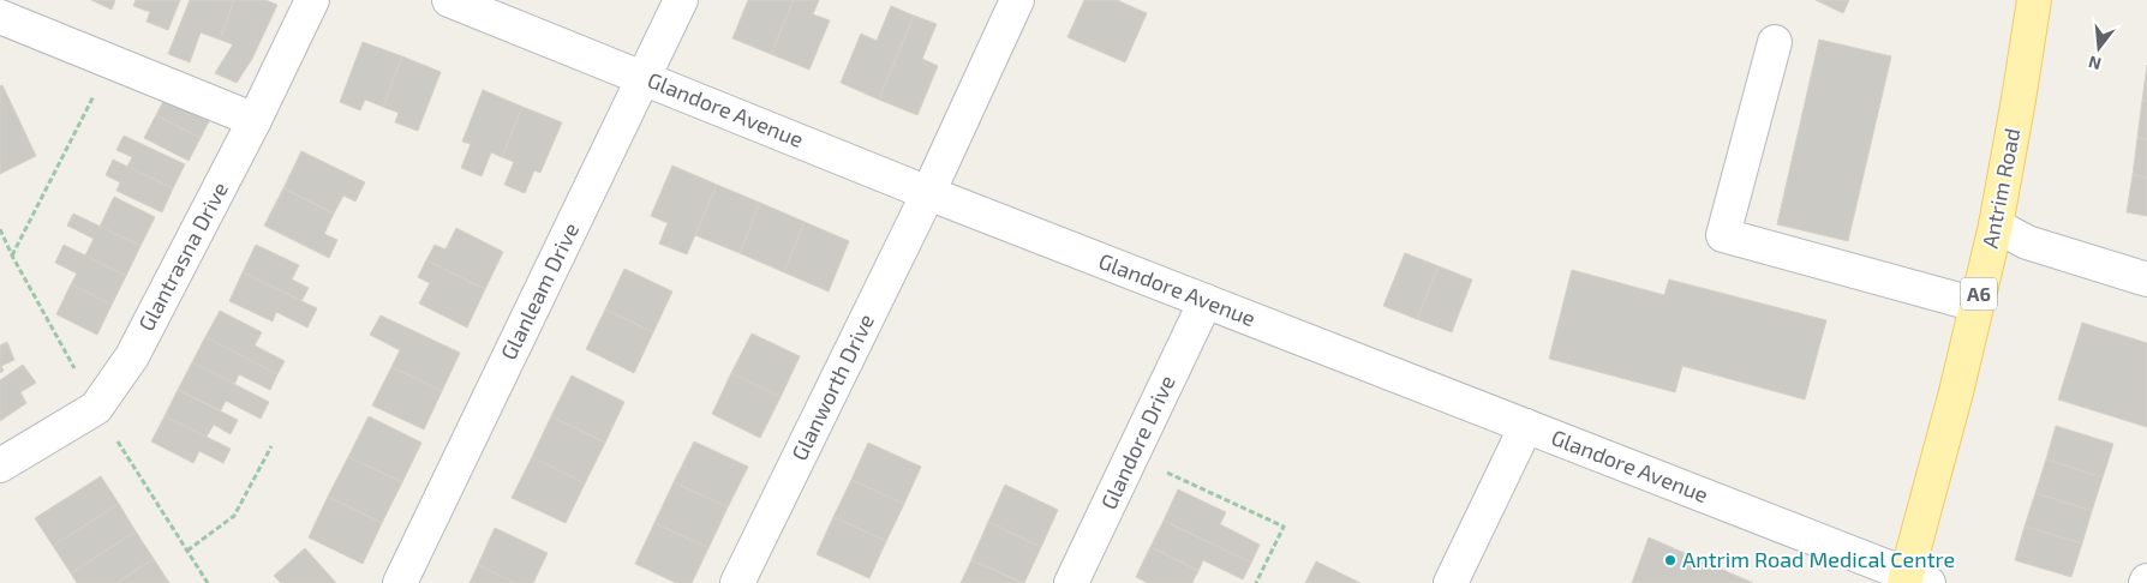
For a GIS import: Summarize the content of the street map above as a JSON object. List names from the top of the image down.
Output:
{
  "streets": {
    "main road": ["Antrim Road", "A6"],
    "street": [
      "Glandore Avenue",
      "Glantrasna Drive",
      "Glanleam Drive",
      "Glanworth Drive",
      "Glandore Drive"
    ]
  },
  "crossings": [
    ["Glandore Avenue", "Antrim Road"],
    ["Glandore Avenue", "Glanleam Drive"],
    ["Glandore Avenue", "Glanworth Drive"],
    ["Glandore Avenue", "Glandore Drive"]
  ],
  "places": ["Antrim Road Medical Centre"],
  "north": "bottom"
}
